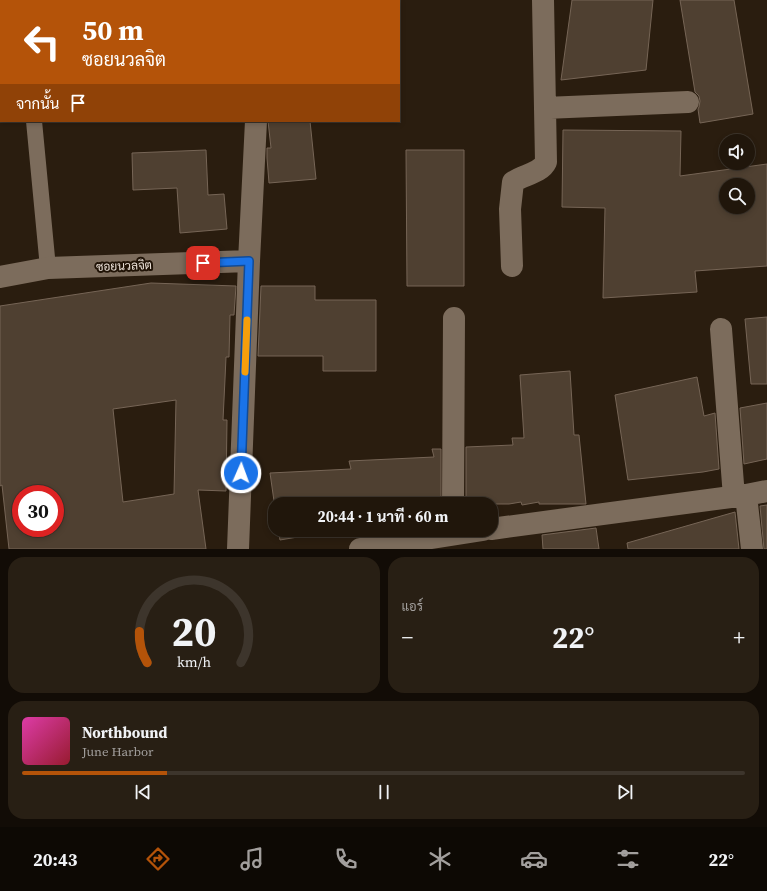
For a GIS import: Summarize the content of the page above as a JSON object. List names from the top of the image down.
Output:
{
  "streets": {
    "street": ["ซอยนวลจิต"]
  },
  "page": {
    "turn": ["50 m", "ซอยนวลจิต"],
    "then": "จากนั้น",
    "limit": "30",
    "trip": "20:44 · 1 นาที · 60 m",
    "tile": "แอร์",
    "heat": ["−", "22°", "+"],
    "song": ["Northbound", "June Harbor"],
    "tabs": ["20:43", "22°"],
    "gauge": ["20", "km/h"]
  }
}
